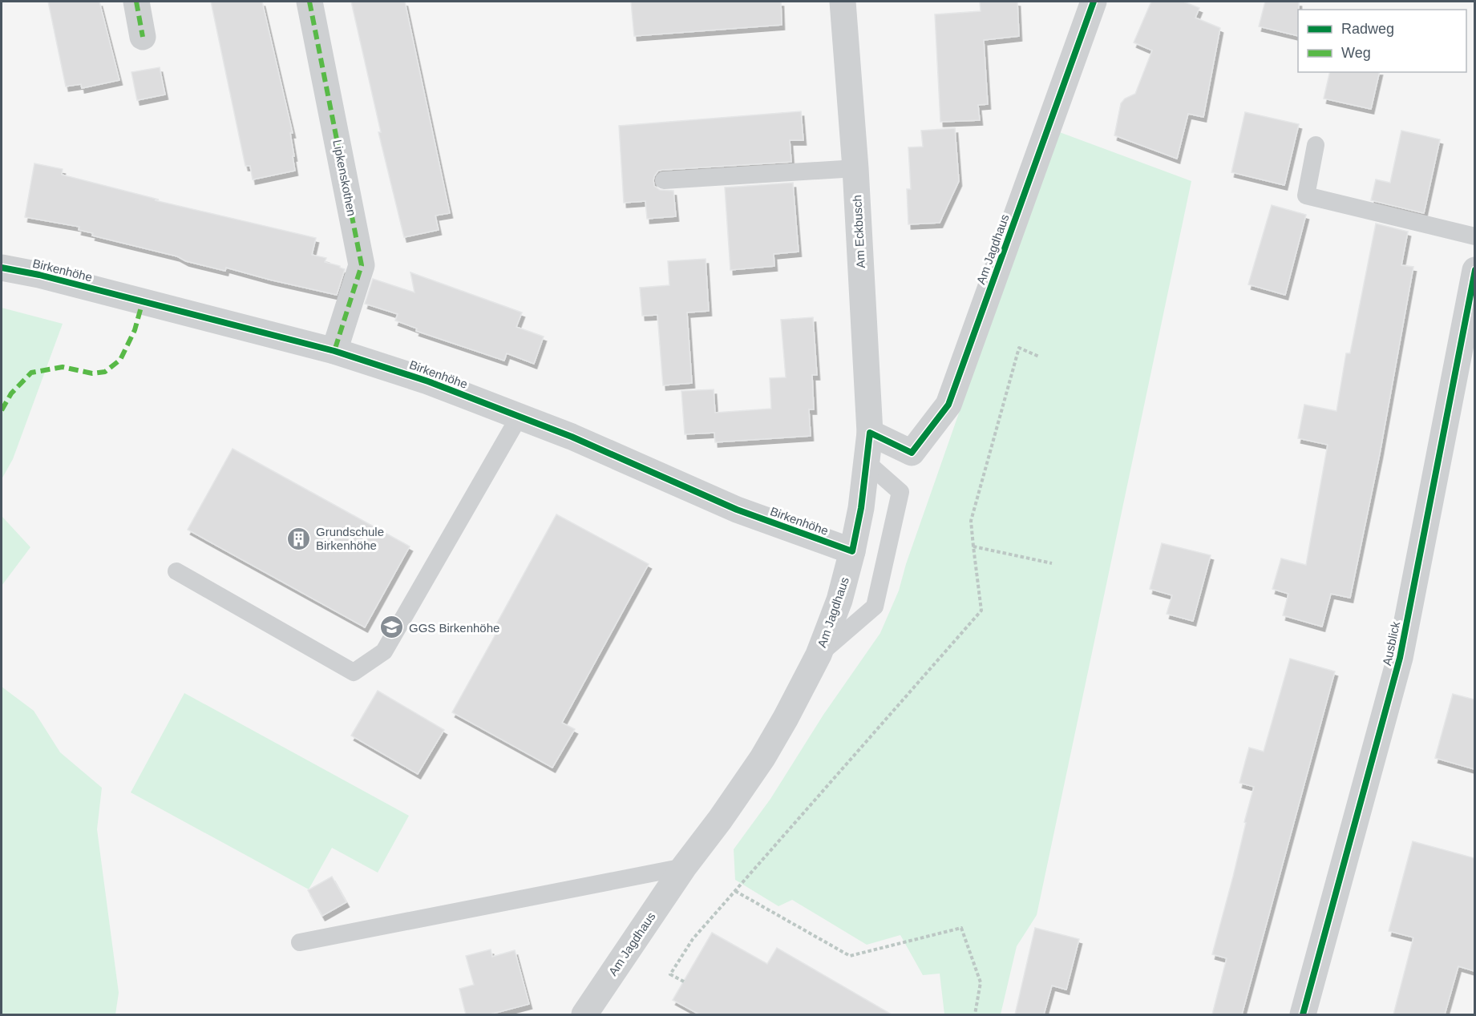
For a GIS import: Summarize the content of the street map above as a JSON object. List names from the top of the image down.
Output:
{
  "streets": {
    "street": [
      "Lipkenskothen",
      "Am Eckbusch",
      "Am Jagdhaus",
      "Birkenhöhe",
      "Ausblick"
    ]
  },
  "crossings": [
    ["Lipkenskothen", "Birkenhöhe"],
    ["Am Eckbusch", "Am Jagdhaus"],
    ["Am Jagdhaus", "Birkenhöhe"]
  ],
  "places": {
    "building": ["Grundschule Birkenhöhe"],
    "school or university": ["GGS Birkenhöhe"]
  },
  "legend": ["Radweg", "Weg"]
}
